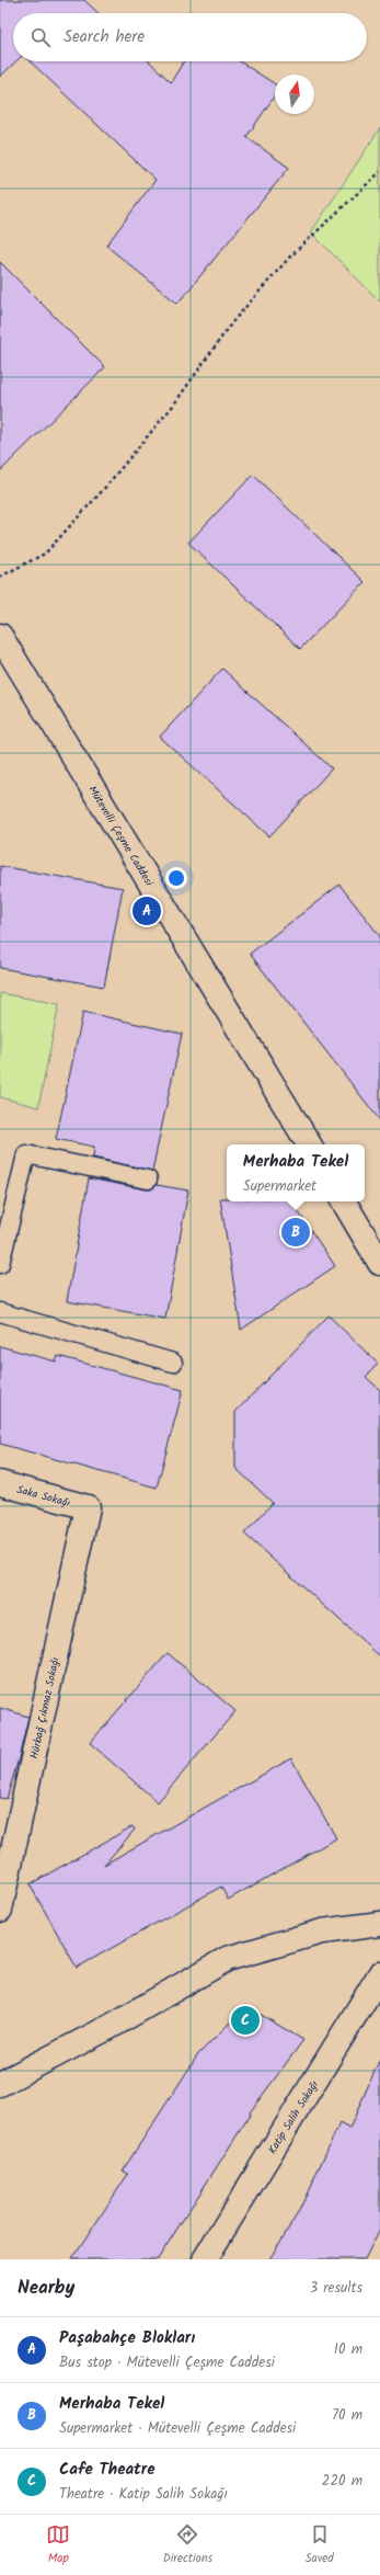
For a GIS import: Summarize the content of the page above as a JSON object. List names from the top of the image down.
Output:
{
  "streets": {
    "street": [
      "Mütevelli Çeşme Caddesi",
      "Saka Sokağı",
      "Hürbağ Çıkmaz Sokağı",
      "Katip Salih Sokağı"
    ]
  },
  "crossings": [
    ["Saka Sokağı", "Hürbağ Çıkmaz Sokağı"]
  ],
  "north": "top",
  "page": {
    "search": "Search here",
    "pins": ["A", "B", "C"],
    "popup": ["Merhaba Tekel", "Supermarket"],
    "heading": ["Nearby", "3 results"],
    "list": [
      {
        "mark": "A",
        "name": "Paşabahçe Blokları",
        "note": "Bus stop · Mütevelli Çeşme Caddesi",
        "value": "10 m"
      },
      {
        "mark": "B",
        "name": "Merhaba Tekel",
        "note": "Supermarket · Mütevelli Çeşme Caddesi",
        "value": "70 m"
      },
      {
        "mark": "C",
        "name": "Cafe Theatre",
        "note": "Theatre · Katip Salih Sokağı",
        "value": "220 m"
      }
    ],
    "nav": ["Map", "Directions", "Saved"]
  }
}
